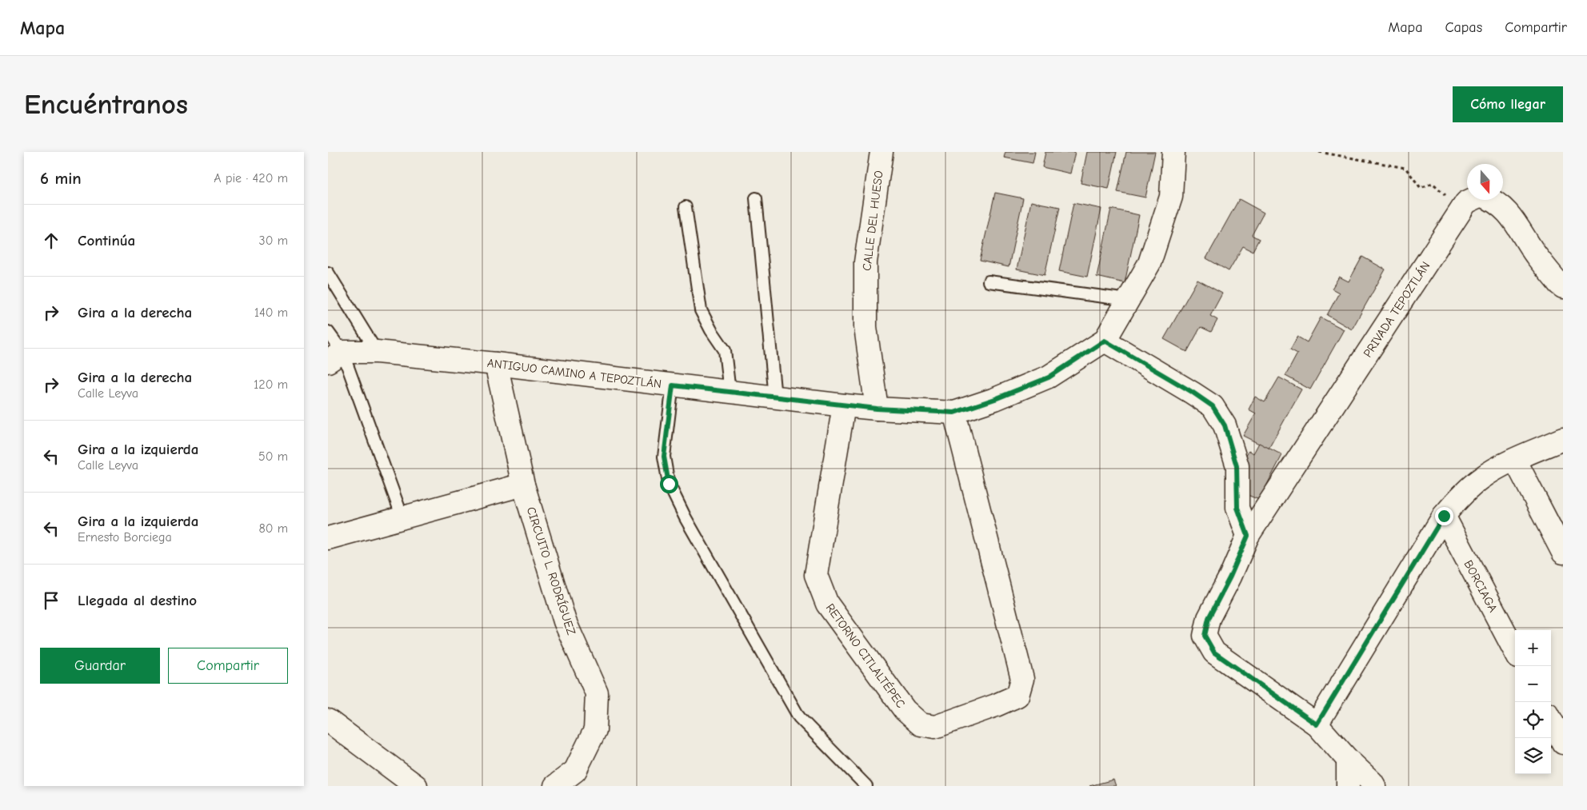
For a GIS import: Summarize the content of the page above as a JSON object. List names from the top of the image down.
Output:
{
  "streets": {
    "street": [
      "CALLE DEL HUESO",
      "PRIVADA TEPOZTLÁN",
      "ANTIGUO CAMINO A TEPOZTLÁN",
      "CIRCUITO L. RODRÍGUEZ",
      "BORCIAGA",
      "RETORNO CITLALTÉPEC"
    ]
  },
  "crossings": [
    ["CALLE DEL HUESO", "ANTIGUO CAMINO A TEPOZTLÁN"],
    ["ANTIGUO CAMINO A TEPOZTLÁN", "CIRCUITO L. RODRÍGUEZ"],
    ["ANTIGUO CAMINO A TEPOZTLÁN", "RETORNO CITLALTÉPEC"]
  ],
  "north": "bottom",
  "page": {
    "header": "Mapa",
    "nav": ["Mapa", "Capas", "Compartir"],
    "buttons": [
      "Cómo llegar",
      ["Guardar", "Compartir"]
    ],
    "title": "Encuéntranos",
    "heading": ["6 min", "A pie · 420 m"],
    "list": [
      ["Continúa", "30 m"],
      ["Gira a la derecha", "140 m"],
      ["Gira a la derecha", "Calle Leyva", "120 m"],
      ["Gira a la izquierda", "Calle Leyva", "50 m"],
      ["Gira a la izquierda", "Ernesto Borciega", "80 m"],
      "Llegada al destino"
    ],
    "map_buttons": ["+", "−"]
  }
}
